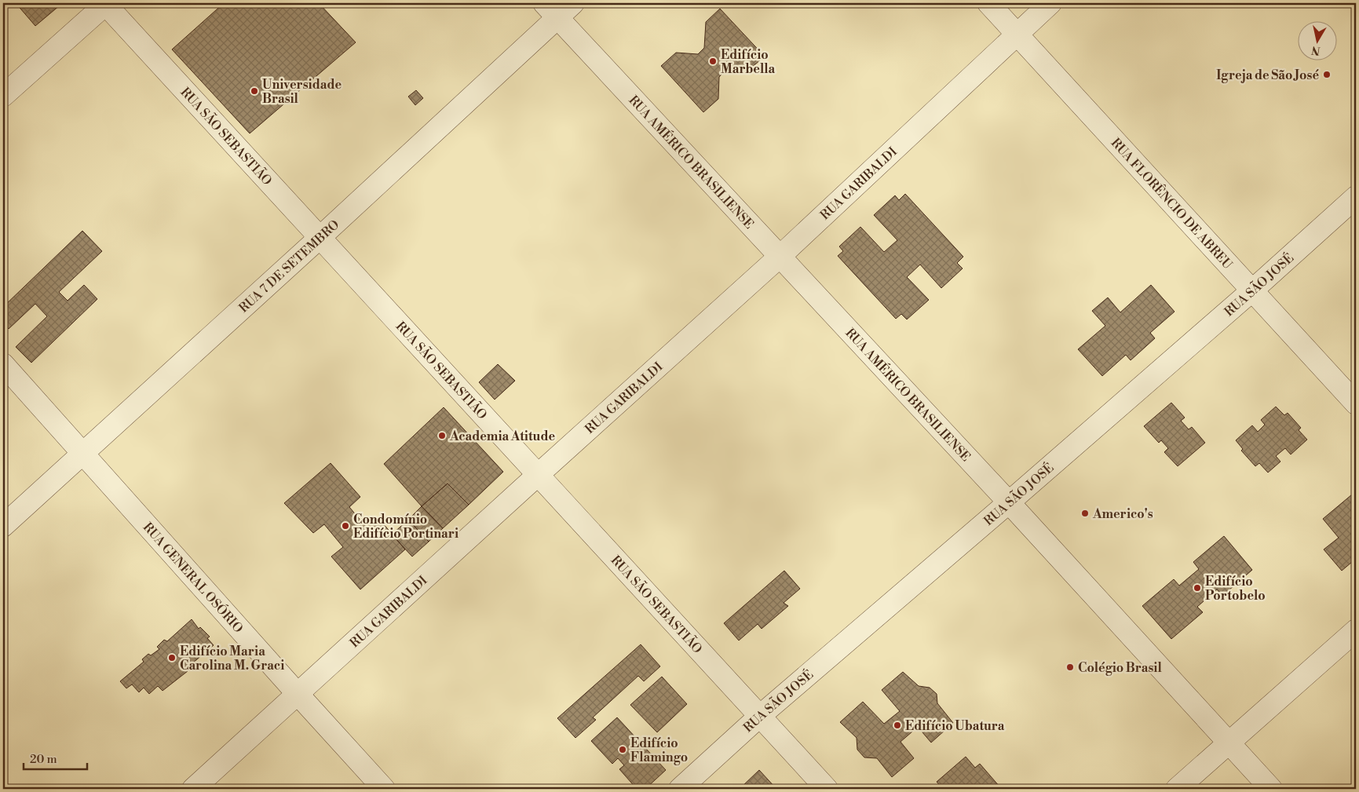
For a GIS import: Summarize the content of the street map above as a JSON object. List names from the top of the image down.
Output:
{
  "streets": {
    "street": [
      "RUA SÃO SEBASTIÃO",
      "RUA AMÉRICO BRASILIENSE",
      "RUA GARIBALDI",
      "RUA FLORÊNCIO DE ABREU",
      "RUA 7 DE SETEMBRO",
      "RUA SÃO JOSÉ",
      "RUA GENERAL OSÓRIO"
    ]
  },
  "crossings": [
    ["RUA SÃO SEBASTIÃO", "RUA GARIBALDI"],
    ["RUA SÃO SEBASTIÃO", "RUA 7 DE SETEMBRO"],
    ["RUA SÃO SEBASTIÃO", "RUA SÃO JOSÉ"],
    ["RUA AMÉRICO BRASILIENSE", "RUA GARIBALDI"],
    ["RUA AMÉRICO BRASILIENSE", "RUA 7 DE SETEMBRO"],
    ["RUA AMÉRICO BRASILIENSE", "RUA SÃO JOSÉ"],
    ["RUA GARIBALDI", "RUA FLORÊNCIO DE ABREU"],
    ["RUA GARIBALDI", "RUA GENERAL OSÓRIO"],
    ["RUA FLORÊNCIO DE ABREU", "RUA SÃO JOSÉ"],
    ["RUA 7 DE SETEMBRO", "RUA GENERAL OSÓRIO"]
  ],
  "places": [
    "Edifício Marbella",
    "Igreja de São José",
    "Universidade Brasil",
    "Academia Atitude",
    "Americo's",
    "Condomínio Edifício Portinari",
    "Edifício Portobelo",
    "Edifício Maria Carolina M. Graci",
    "Colégio Brasil",
    "Edifício Ubatura",
    "Edifício Flamingo"
  ],
  "scale_bar": "20 m",
  "north": "bottom"
}
